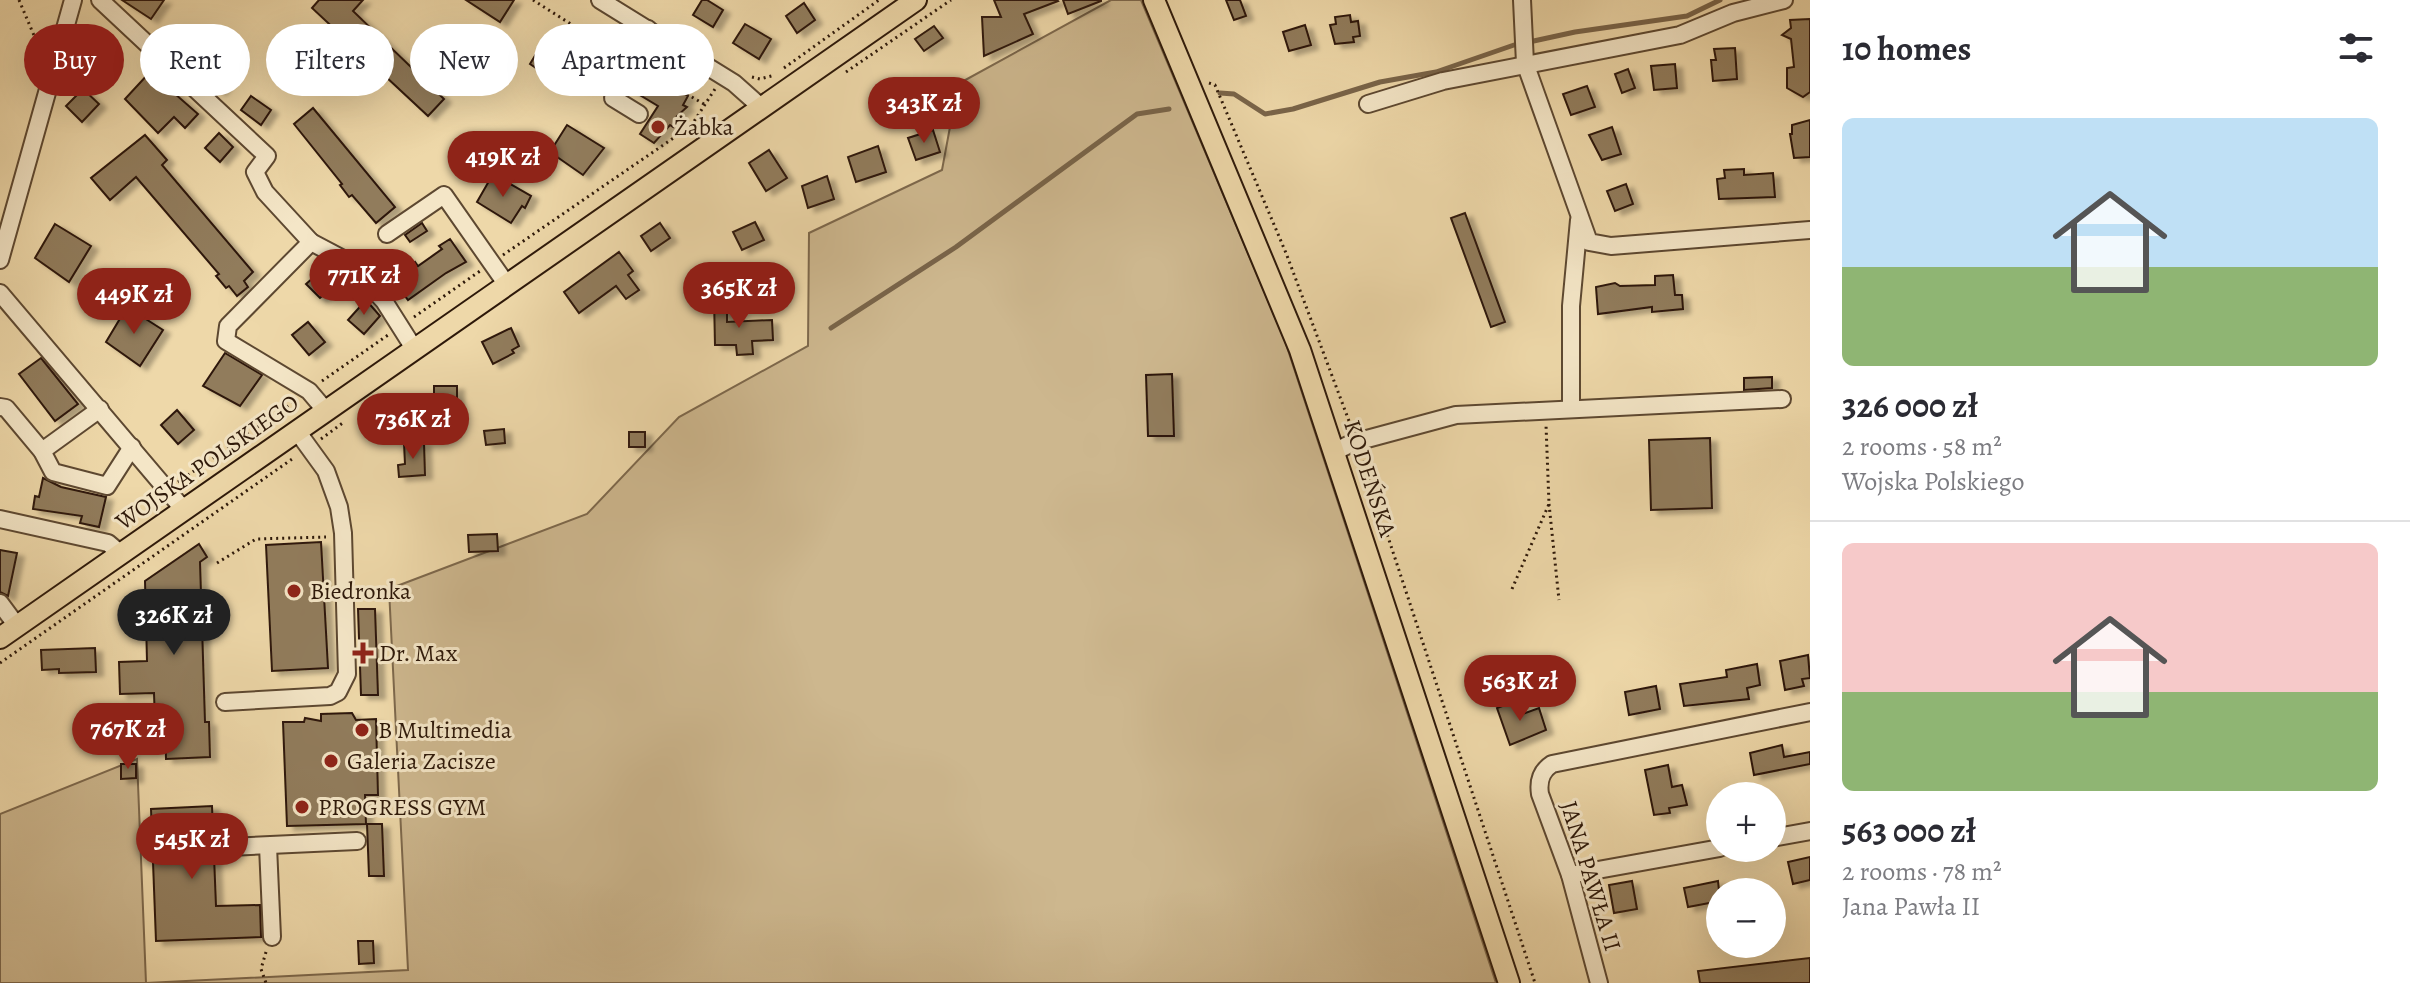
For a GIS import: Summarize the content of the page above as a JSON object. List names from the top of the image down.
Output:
{
  "streets": {
    "main road": ["WOJSKA POLSKIEGO", "KODEŃSKA"],
    "street": ["JANA PAWŁA II"]
  },
  "places": {
    "other": [
      "Żabka",
      "Biedronka",
      "B Multimedia",
      "Galeria Zacisze",
      "PROGRESS GYM"
    ],
    "health": ["Dr. Max"]
  },
  "page": {
    "heading": "10 homes",
    "chip": [
      "Buy",
      "Rent",
      "Filters",
      "New",
      "Apartment"
    ],
    "price": [
      "343K zł",
      "419K zł",
      "771K zł",
      "365K zł",
      "449K zł",
      "736K zł",
      "326K zł",
      "563K zł",
      "767K zł",
      "545K zł"
    ],
    "list": [
      {
        "name": "326 000 zł",
        "note": "2 rooms · 58 m² · Wojska Polskiego"
      },
      {
        "name": "563 000 zł",
        "note": "2 rooms · 78 m² · Jana Pawła II"
      }
    ],
    "map_buttons": ["+", "−"]
  }
}
